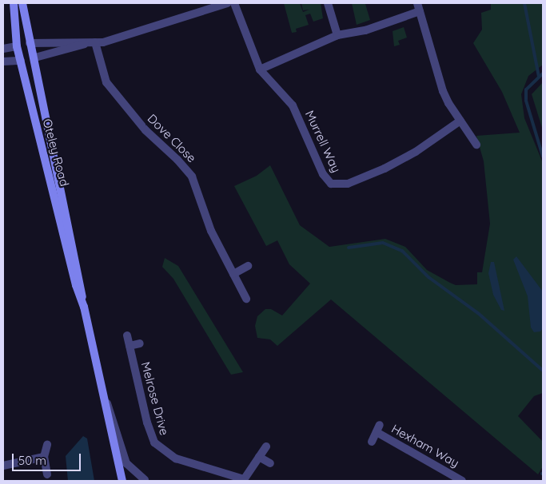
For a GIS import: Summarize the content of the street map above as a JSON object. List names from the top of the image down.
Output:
{
  "streets": {
    "main road": ["Oteley Road"],
    "street": [
      "Dove Close",
      "Murrell Way",
      "Melrose Drive",
      "Hexham Way"
    ]
  },
  "scale_bar": "50 m"
}
